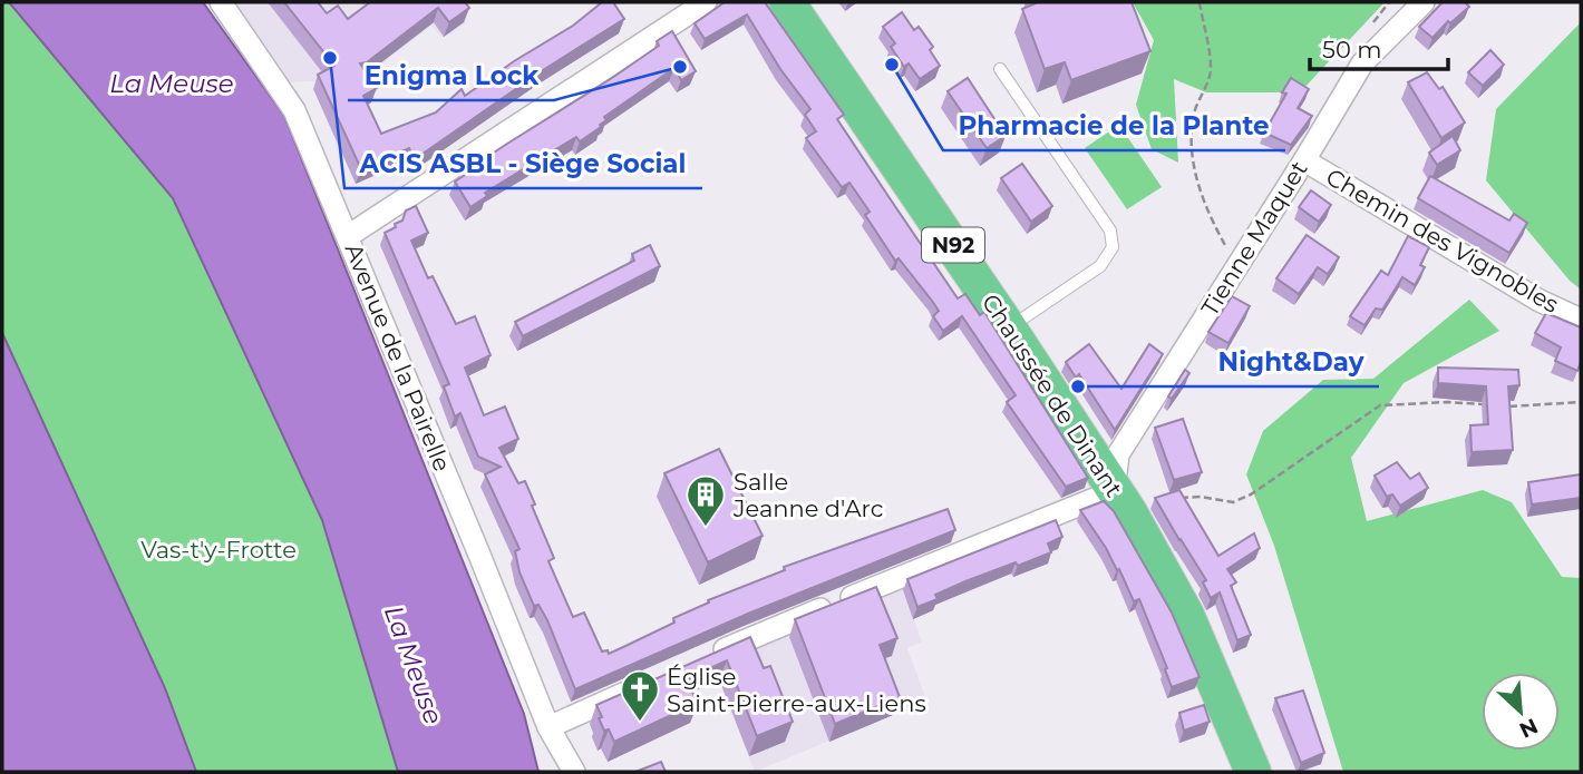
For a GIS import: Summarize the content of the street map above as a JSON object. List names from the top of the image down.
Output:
{
  "streets": {
    "main road": ["N92", "Chaussée de Dinant"],
    "street": ["Tienne Maquet", "Chemin des Vignobles", "Avenue de la Pairelle"]
  },
  "crossings": [
    ["Tienne Maquet", "Chemin des Vignobles"],
    ["Tienne Maquet", "Chaussée de Dinant"]
  ],
  "water": ["La Meuse"],
  "parks": ["Vas-t'y-Frotte"],
  "places": {
    "other": [
      "ACIS ASBL - Siège Social",
      "Pharmacie de la Plante",
      "Enigma Lock",
      "Night&Day"
    ],
    "building": ["Salle Jeanne d'Arc"],
    "church": ["Église Saint-Pierre-aux-Liens"]
  },
  "scale_bar": "50 m",
  "north": "bottom right"
}
